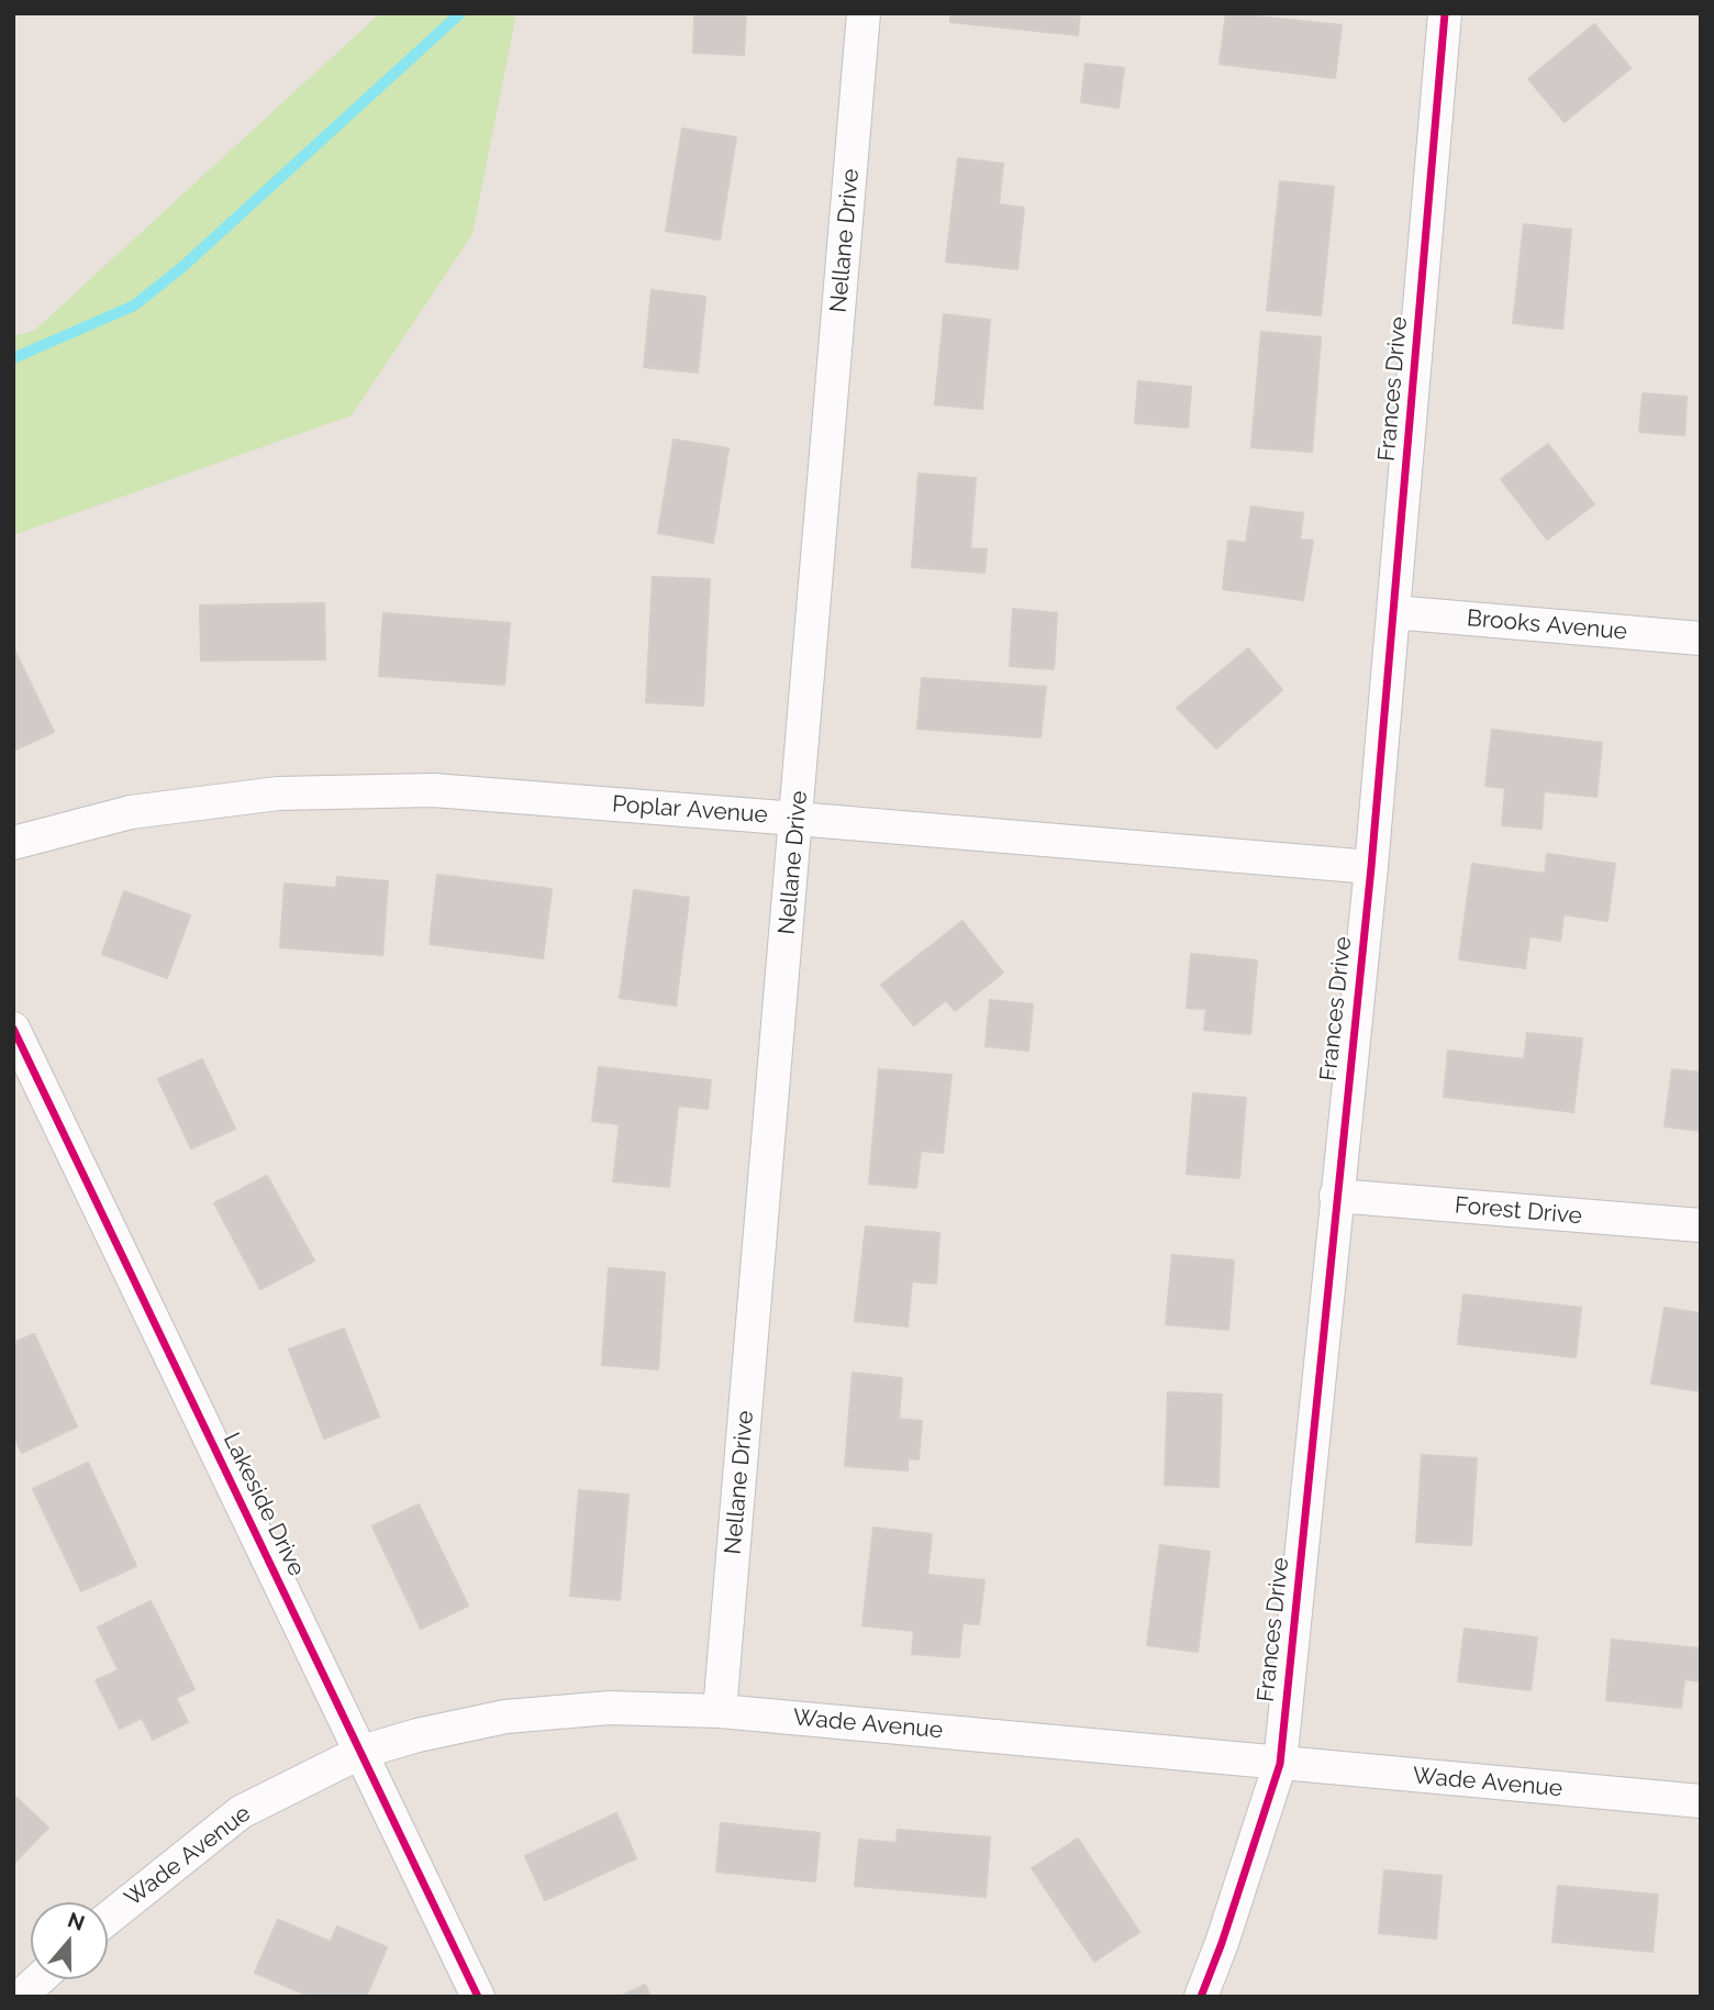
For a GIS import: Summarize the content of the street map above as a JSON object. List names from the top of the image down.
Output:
{
  "streets": {
    "street": [
      "Nellane Drive",
      "Frances Drive",
      "Brooks Avenue",
      "Poplar Avenue",
      "Forest Drive",
      "Lakeside Drive",
      "Wade Avenue"
    ]
  },
  "crossings": [
    ["Nellane Drive", "Poplar Avenue"],
    ["Nellane Drive", "Wade Avenue"],
    ["Frances Drive", "Brooks Avenue"],
    ["Frances Drive", "Poplar Avenue"],
    ["Frances Drive", "Forest Drive"],
    ["Frances Drive", "Wade Avenue"],
    ["Lakeside Drive", "Wade Avenue"]
  ],
  "north": "top"
}
